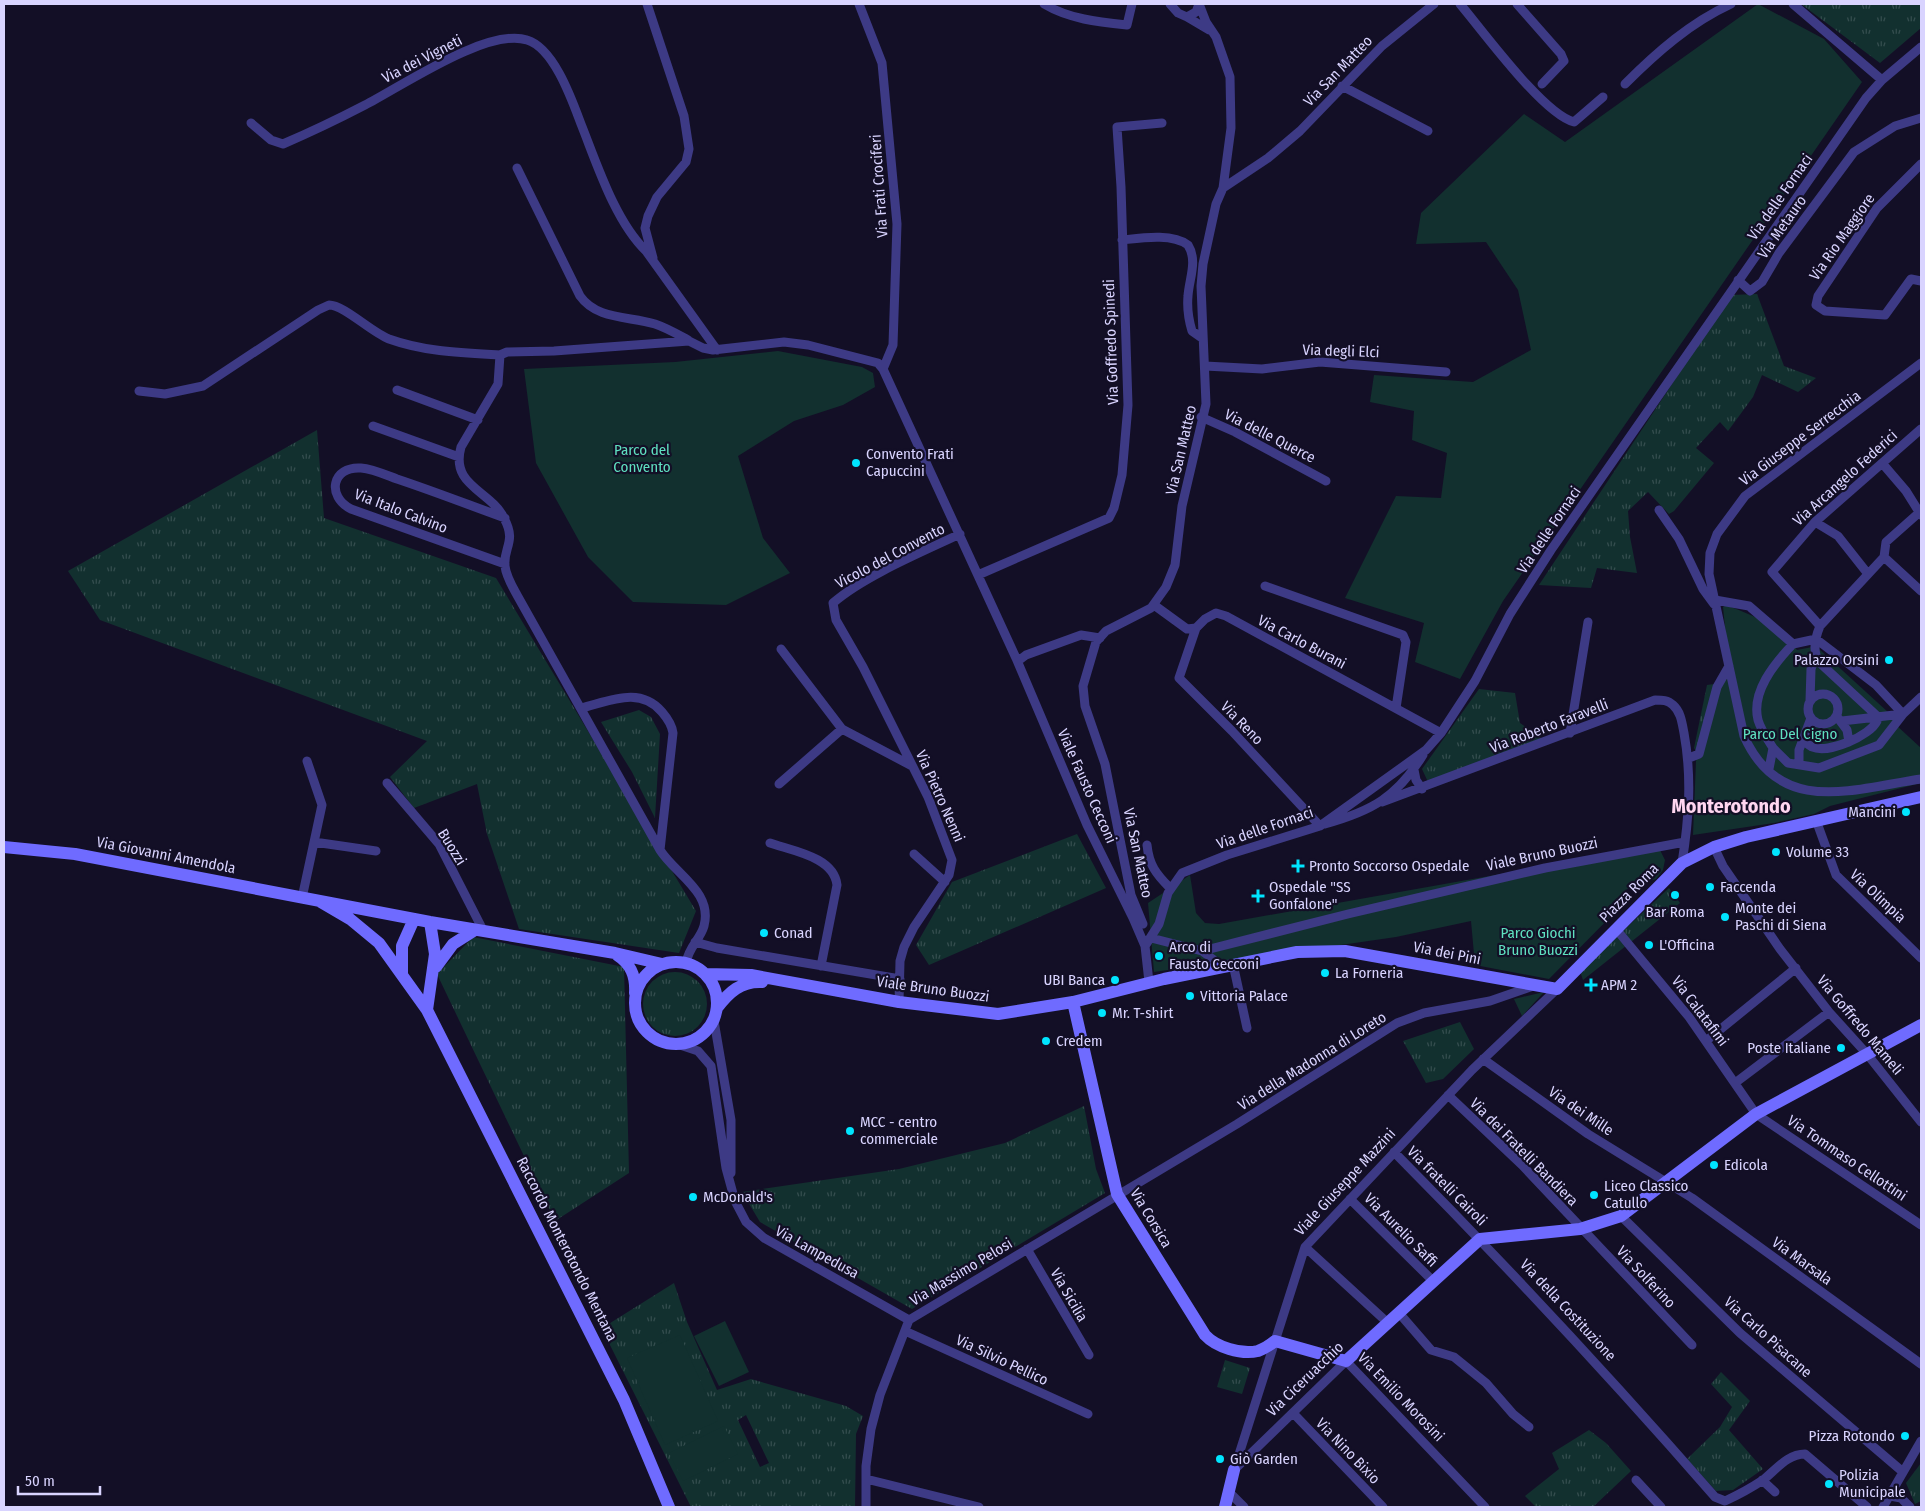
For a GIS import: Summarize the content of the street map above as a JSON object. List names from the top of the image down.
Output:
{
  "streets": {
    "main road": [
      "Viale Bruno Buozzi",
      "Via Giovanni Amendola",
      "Piazza Roma",
      "Via dei Pini",
      "Viale Giuseppe Mazzini",
      "Via Corsica",
      "Raccordo Monterotondo Mentana",
      "Via della Costituzione",
      "Via Ciceruacchio",
      "Via Emilio Morosini"
    ],
    "street": [
      "Via dei Vigneti",
      "Via San Matteo",
      "Via Frati Crociferi",
      "Via delle Fornaci",
      "Via Metauro",
      "Via Rio Maggiore",
      "Via Goffredo Spinedi",
      "Via degli Elci",
      "Via delle Querce",
      "Via Giuseppe Serrecchia",
      "Via Arcangelo Federici",
      "Via Italo Calvino",
      "Vicolo del Convento",
      "Via Carlo Burani",
      "Via Reno",
      "Via Roberto Faravelli",
      "Viale Fausto Cecconi",
      "Via Pietro Nenni",
      "Buozzi",
      "Via Olimpia",
      "Via Calatafimi",
      "Via Goffredo Mameli",
      "Via della Madonna di Loreto",
      "Via dei Mille",
      "Via dei Fratelli Bandiera",
      "Via Tommaso Cellottini",
      "Via fratelli Cairoli",
      "Via Aurelio Saffi",
      "Via Lampedusa",
      "Via Marsala",
      "Via Massimo Pelosi",
      "Via Solferino",
      "Via Sicilia",
      "Via Carlo Pisacane",
      "Via Silvio Pellico",
      "Via Nino Bixio"
    ]
  },
  "crossings": [
    ["Via San Matteo", "Via degli Elci"],
    ["Via San Matteo", "Via delle Querce"],
    ["Via San Matteo", "Viale Fausto Cecconi"],
    ["Via Frati Crociferi", "Viale Fausto Cecconi"],
    ["Via delle Fornaci", "Via Metauro"],
    ["Via delle Fornaci", "Via Carlo Burani"],
    ["Via delle Fornaci", "Via Reno"],
    ["Via delle Fornaci", "Viale Fausto Cecconi"],
    ["Via Goffredo Spinedi", "Viale Fausto Cecconi"],
    ["Vicolo del Convento", "Viale Fausto Cecconi"],
    ["Vicolo del Convento", "Via Pietro Nenni"],
    ["Via Carlo Burani", "Via Reno"],
    ["Viale Fausto Cecconi", "Viale Bruno Buozzi"],
    ["Via Pietro Nenni", "Viale Bruno Buozzi"],
    ["Buozzi", "Via Giovanni Amendola"],
    ["Viale Bruno Buozzi", "Via Giovanni Amendola"],
    ["Viale Bruno Buozzi", "Via dei Pini"],
    ["Viale Bruno Buozzi", "Via Corsica"],
    ["Viale Bruno Buozzi", "Via Lampedusa"],
    ["Via Giovanni Amendola", "Raccordo Monterotondo Mentana"],
    ["Via Giovanni Amendola", "Via Lampedusa"],
    ["Piazza Roma", "Via Olimpia"],
    ["Piazza Roma", "Via dei Pini"],
    ["Piazza Roma", "Via Calatafimi"],
    ["Piazza Roma", "Via Goffredo Mameli"],
    ["Piazza Roma", "Viale Giuseppe Mazzini"],
    ["Via dei Pini", "Via della Madonna di Loreto"],
    ["Via dei Pini", "Viale Giuseppe Mazzini"],
    ["Via Calatafimi", "Via Tommaso Cellottini"],
    ["Via Calatafimi", "Via della Costituzione"],
    ["Via Goffredo Mameli", "Via della Costituzione"],
    ["Via della Madonna di Loreto", "Via Corsica"],
    ["Via della Madonna di Loreto", "Via Massimo Pelosi"],
    ["Via dei Mille", "Viale Giuseppe Mazzini"],
    ["Via dei Mille", "Via Marsala"],
    ["Via dei Mille", "Via della Costituzione"],
    ["Via dei Fratelli Bandiera", "Viale Giuseppe Mazzini"],
    ["Via dei Fratelli Bandiera", "Via Solferino"],
    ["Via dei Fratelli Bandiera", "Via della Costituzione"],
    ["Via Tommaso Cellottini", "Via della Costituzione"],
    ["Viale Giuseppe Mazzini", "Via fratelli Cairoli"],
    ["Viale Giuseppe Mazzini", "Via Corsica"],
    ["Viale Giuseppe Mazzini", "Via Aurelio Saffi"],
    ["Viale Giuseppe Mazzini", "Via Ciceruacchio"],
    ["Viale Giuseppe Mazzini", "Via Emilio Morosini"],
    ["Via fratelli Cairoli", "Via della Costituzione"],
    ["Via fratelli Cairoli", "Via Ciceruacchio"],
    ["Via Corsica", "Via Massimo Pelosi"],
    ["Via Corsica", "Via Emilio Morosini"],
    ["Via Aurelio Saffi", "Via Ciceruacchio"],
    ["Via Lampedusa", "Via Massimo Pelosi"],
    ["Via Marsala", "Via della Costituzione"],
    ["Via Massimo Pelosi", "Via Sicilia"],
    ["Via Massimo Pelosi", "Via Silvio Pellico"],
    ["Via Solferino", "Via della Costituzione"],
    ["Via della Costituzione", "Via Carlo Pisacane"],
    ["Via della Costituzione", "Via Ciceruacchio"],
    ["Via Ciceruacchio", "Via Emilio Morosini"],
    ["Via Ciceruacchio", "Via Nino Bixio"]
  ],
  "districts": ["Monterotondo"],
  "parks": ["Parco del Convento", "Parco Del Cigno", "Parco Giochi Bruno Buozzi"],
  "places": {
    "other": [
      "Convento Frati Capuccini",
      "Palazzo Orsini",
      "Mancini",
      "Volume 33",
      "Faccenda",
      "Bar Roma",
      "Monte dei Paschi di Siena",
      "Conad",
      "L'Officina",
      "Arco di Fausto Cecconi",
      "La Forneria",
      "UBI Banca",
      "Vittoria Palace",
      "Mr. T-shirt",
      "Credem",
      "Poste Italiane",
      "MCC - centro commerciale",
      "Edicola",
      "Liceo Classico Catullo",
      "McDonald's",
      "Pizza Rotondo",
      "Giò Garden",
      "Polizia Municipale"
    ],
    "health": ["Pronto Soccorso Ospedale", "Ospedale \"SS Gonfalone\"", "APM 2"]
  },
  "scale_bar": "50 m"
}
